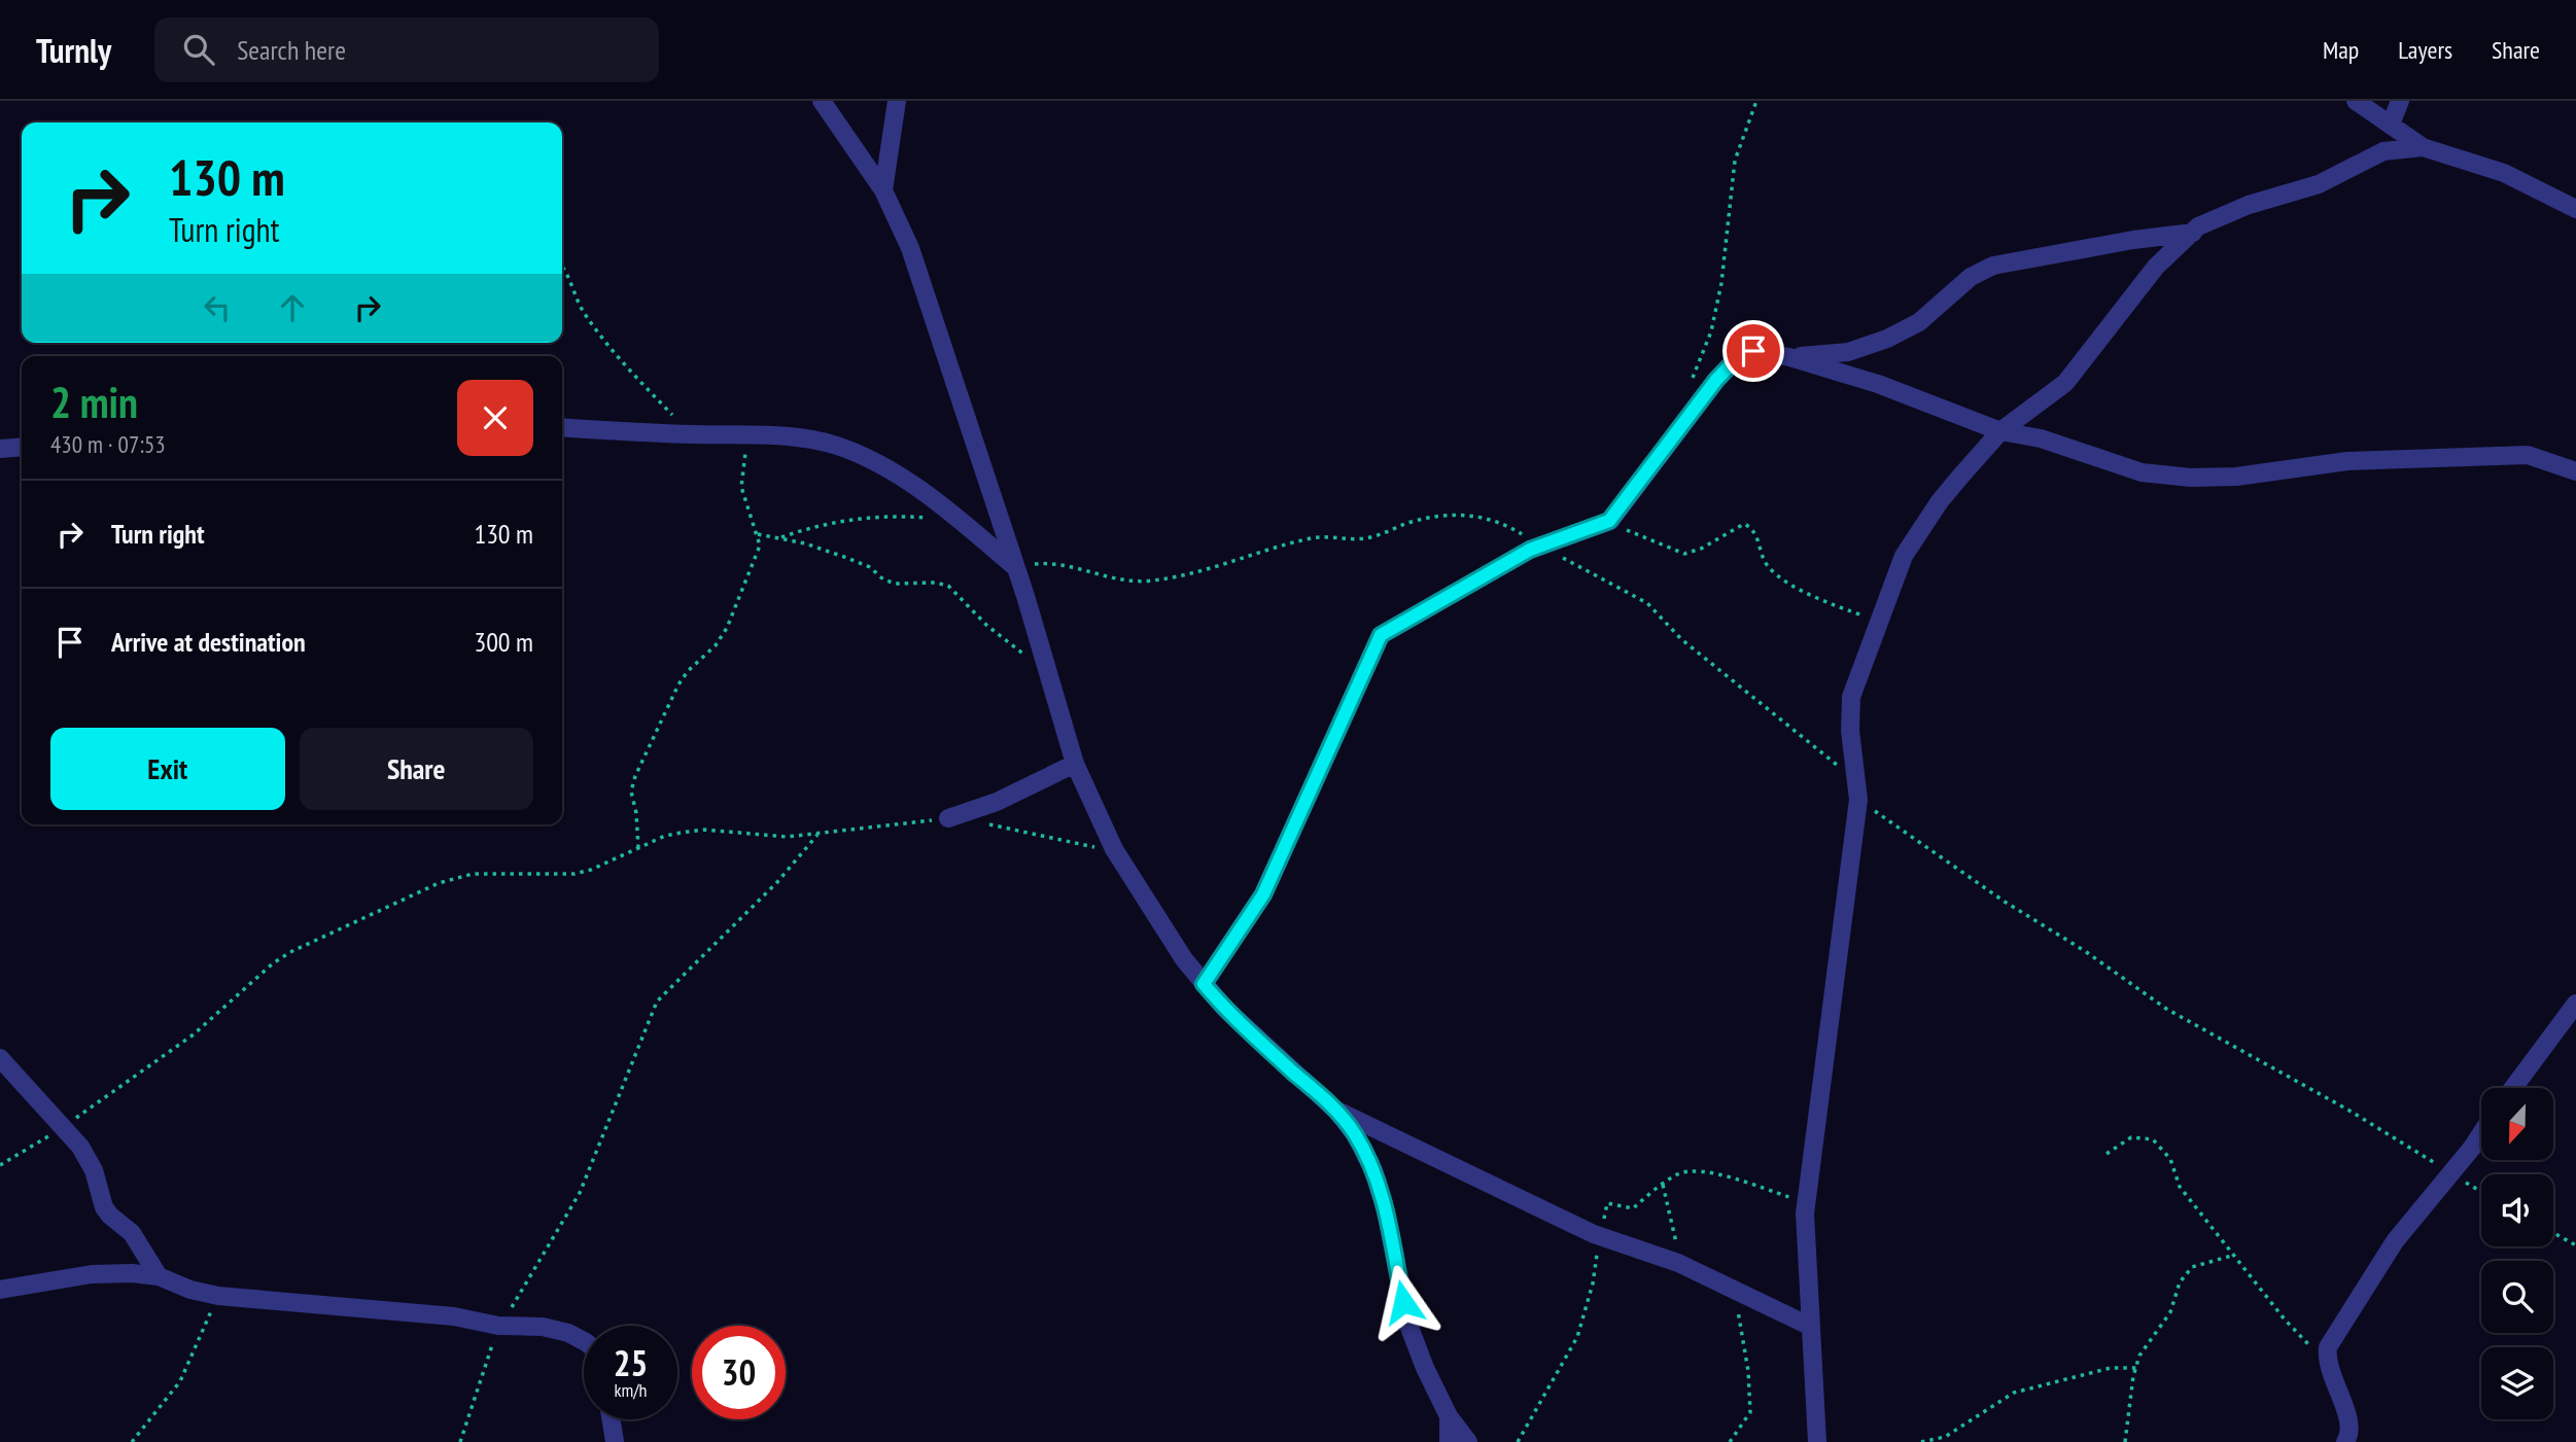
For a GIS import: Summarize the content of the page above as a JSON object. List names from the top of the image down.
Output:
{
  "north": "bottom",
  "page": {
    "header": "Turnly",
    "search": "Search here",
    "nav": ["Map", "Layers", "Share"],
    "turn": ["130 m", "Turn right"],
    "heading": ["2 min", "430 m · 07:53"],
    "list": [
      {
        "name": "Turn right",
        "value": "130 m"
      },
      {
        "name": "Arrive at destination",
        "value": "300 m"
      }
    ],
    "buttons": ["Exit", "Share"],
    "speed": "25 km/h",
    "limit": "30"
  }
}
